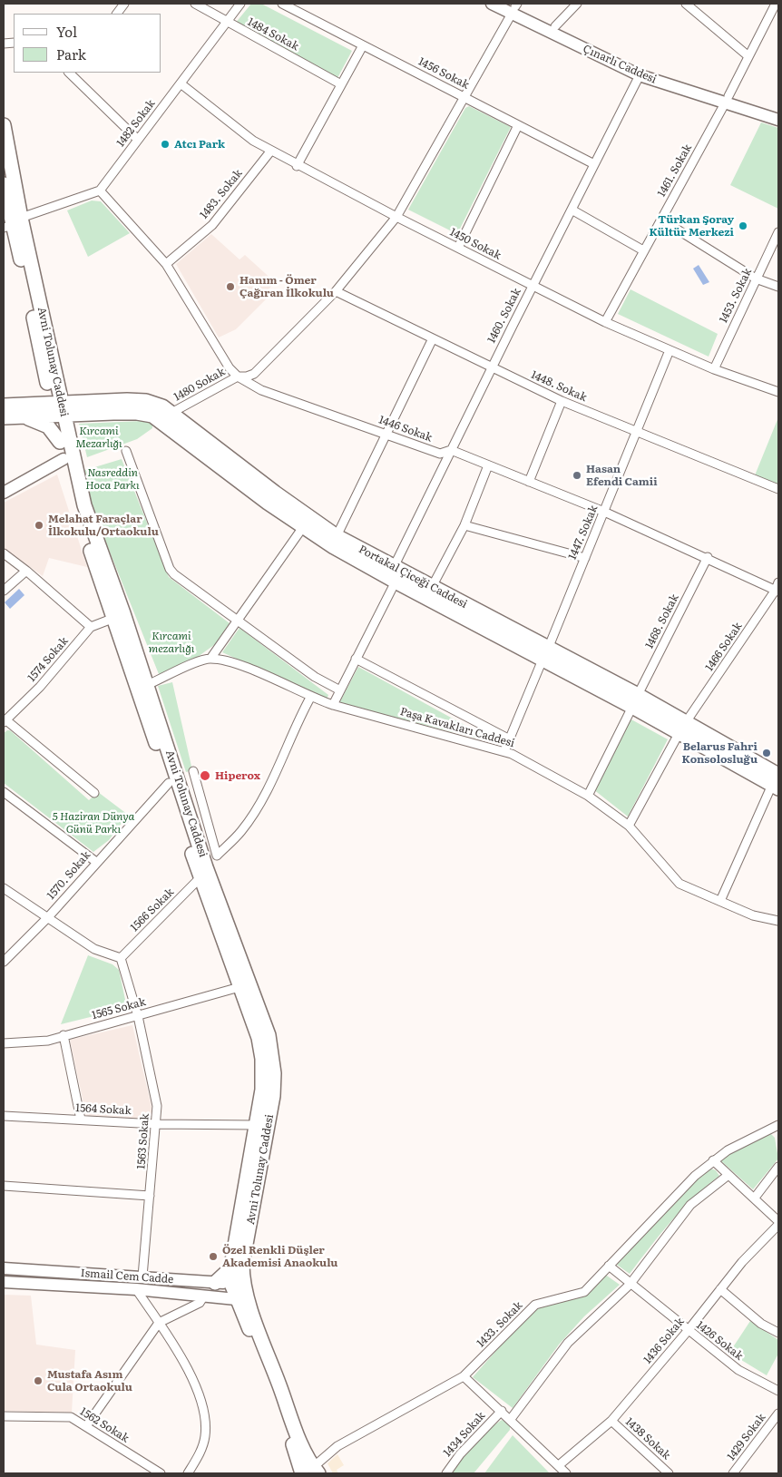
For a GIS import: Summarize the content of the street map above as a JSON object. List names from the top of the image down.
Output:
{
  "streets": {
    "main road": [
      "Çınarlı Caddesi",
      "Avni Tolunay Caddesi",
      "Portakal Çiceği Caddesi",
      "Ismail Cem Cadde"
    ],
    "street": [
      "1484 Sokak",
      "1456 Sokak",
      "1482 Sokak",
      "1461. Sokak",
      "1483. Sokak",
      "1450 Sokak",
      "1453. Sokak",
      "1460. Sokak",
      "1480 Sokak",
      "1448. Sokak",
      "1446 Sokak",
      "1447. Sokak",
      "1468. Sokak",
      "1466 Sokak",
      "1574 Sokak",
      "Paşa Kavakları Caddesi",
      "1570. Sokak",
      "1566 Sokak",
      "1565 Sokak",
      "1564 Sokak",
      "1563 Sokak",
      "1433. Sokak",
      "1436 Sokak",
      "1426 Sokak",
      "1562 Sokak",
      "1434 Sokak",
      "1429 Sokak",
      "1438 Sokak"
    ]
  },
  "crossings": [
    ["1484 Sokak", "1482 Sokak"],
    ["Çınarlı Caddesi", "1461. Sokak"],
    ["Çınarlı Caddesi", "1460. Sokak"],
    ["Çınarlı Caddesi", "1480 Sokak"],
    ["1456 Sokak", "1460. Sokak"],
    ["1456 Sokak", "1480 Sokak"],
    ["1482 Sokak", "1450 Sokak"],
    ["1482 Sokak", "1446 Sokak"],
    ["1461. Sokak", "1450 Sokak"],
    ["1483. Sokak", "1450 Sokak"],
    ["1483. Sokak", "1446 Sokak"],
    ["1450 Sokak", "1453. Sokak"],
    ["1450 Sokak", "1460. Sokak"],
    ["1450 Sokak", "1480 Sokak"],
    ["1450 Sokak", "1447. Sokak"],
    ["1460. Sokak", "1448. Sokak"],
    ["1460. Sokak", "1446 Sokak"],
    ["1460. Sokak", "Portakal Çiceği Caddesi"],
    ["Avni Tolunay Caddesi", "Portakal Çiceği Caddesi"],
    ["Avni Tolunay Caddesi", "1574 Sokak"],
    ["Avni Tolunay Caddesi", "Paşa Kavakları Caddesi"],
    ["Avni Tolunay Caddesi", "1570. Sokak"],
    ["Avni Tolunay Caddesi", "1566 Sokak"],
    ["Avni Tolunay Caddesi", "1565 Sokak"],
    ["Avni Tolunay Caddesi", "1564 Sokak"],
    ["Avni Tolunay Caddesi", "Ismail Cem Cadde"],
    ["Avni Tolunay Caddesi", "1433. Sokak"],
    ["1480 Sokak", "1448. Sokak"],
    ["1480 Sokak", "1446 Sokak"],
    ["1480 Sokak", "Portakal Çiceği Caddesi"],
    ["1448. Sokak", "1447. Sokak"],
    ["1446 Sokak", "1447. Sokak"],
    ["1446 Sokak", "1468. Sokak"],
    ["1446 Sokak", "1466 Sokak"],
    ["1447. Sokak", "Portakal Çiceği Caddesi"],
    ["1447. Sokak", "Paşa Kavakları Caddesi"],
    ["Portakal Çiceği Caddesi", "1468. Sokak"],
    ["Portakal Çiceği Caddesi", "1466 Sokak"],
    ["1468. Sokak", "Paşa Kavakları Caddesi"],
    ["1466 Sokak", "Paşa Kavakları Caddesi"],
    ["1566 Sokak", "1563 Sokak"],
    ["1565 Sokak", "1563 Sokak"],
    ["1564 Sokak", "1563 Sokak"],
    ["1563 Sokak", "Ismail Cem Cadde"],
    ["1433. Sokak", "1426 Sokak"],
    ["1436 Sokak", "1426 Sokak"],
    ["1436 Sokak", "1438 Sokak"]
  ],
  "parks": [
    "Kırcami Mezarlığı",
    "Nasreddin Hoca Parkı",
    "Kırcami mezarlığı",
    "5 Haziran Dünya Günü Parkı"
  ],
  "places": [
    "Atcı Park",
    "Türkan Şoray Kültür Merkezi",
    "Hanım - Ömer Çağıran İlkokulu",
    "Hasan Efendi Camii",
    "Melahat Faraçlar İlkokulu/Ortaokulu",
    "Belarus Fahri Konsolosluğu",
    "Hiperox",
    "Özel Renkli Düşler Akademisi Anaokulu",
    "Mustafa Asım Cula Ortaokulu"
  ],
  "legend": ["Yol", "Park"]
}
